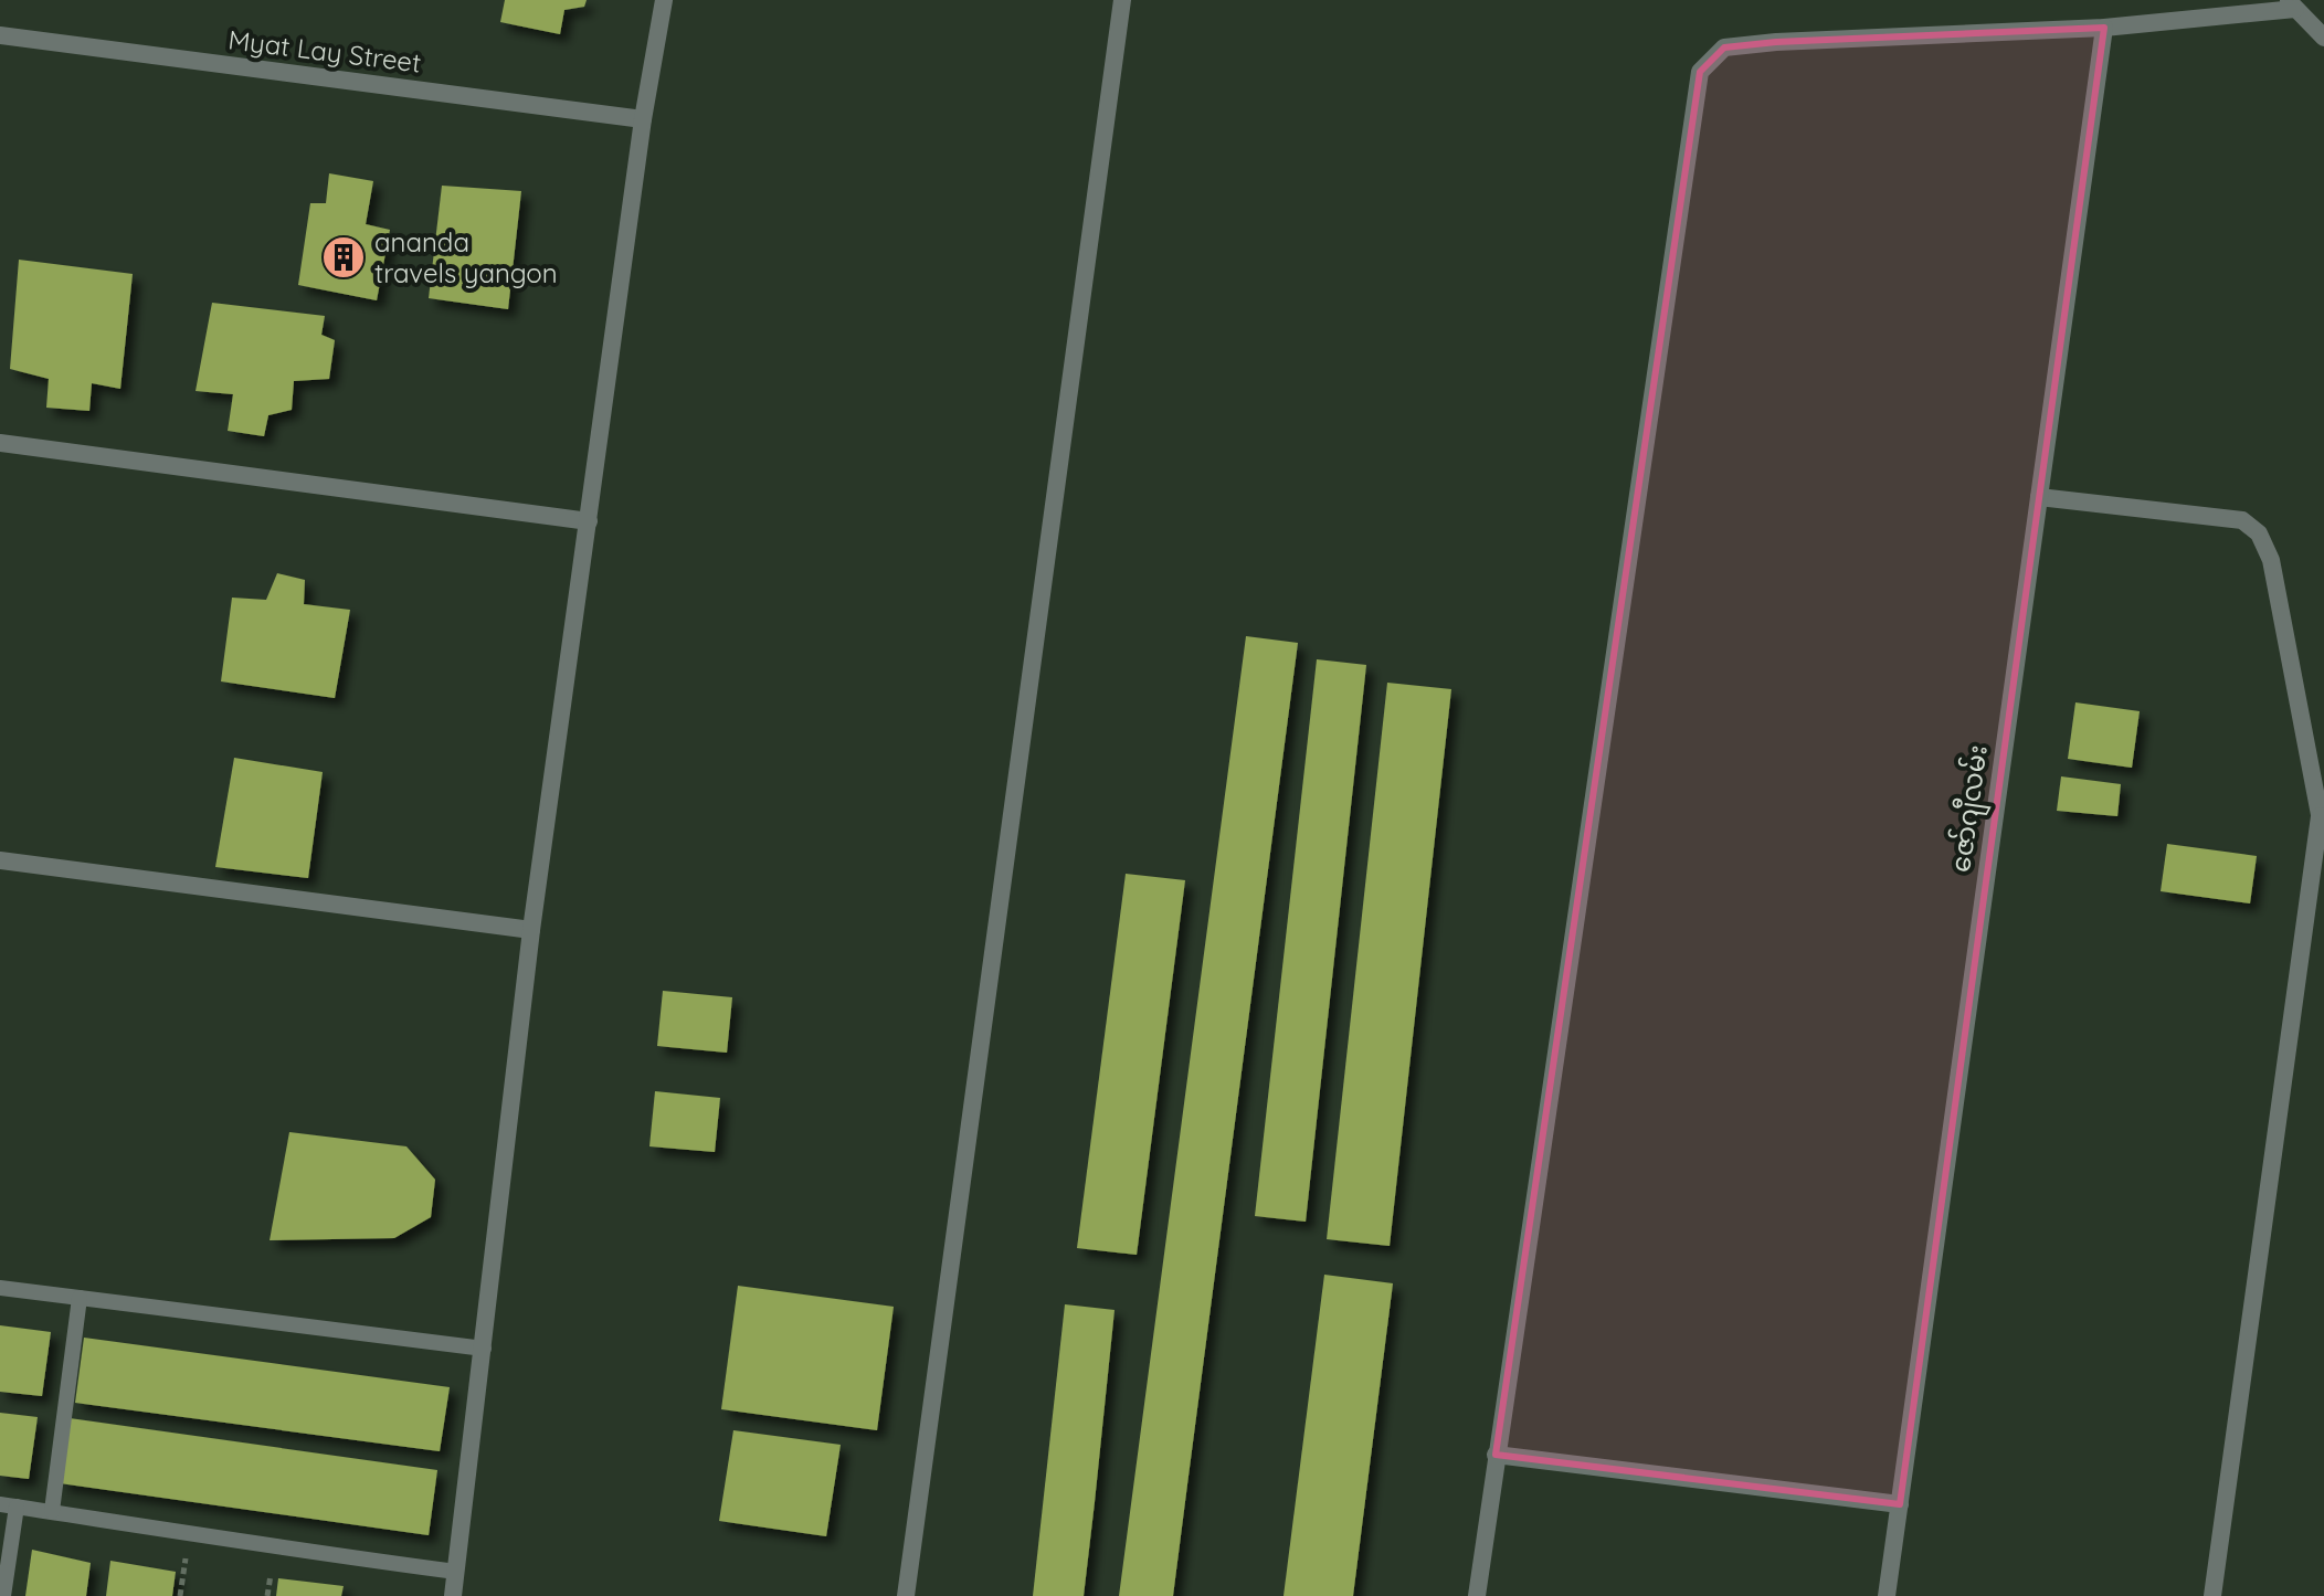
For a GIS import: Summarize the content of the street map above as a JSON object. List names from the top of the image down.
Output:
{
  "streets": {
    "street": ["Myat Lay Street", "ဇော်ဂျီလမ်း"]
  },
  "places": {
    "building": ["ananda travels yangon"]
  }
}
